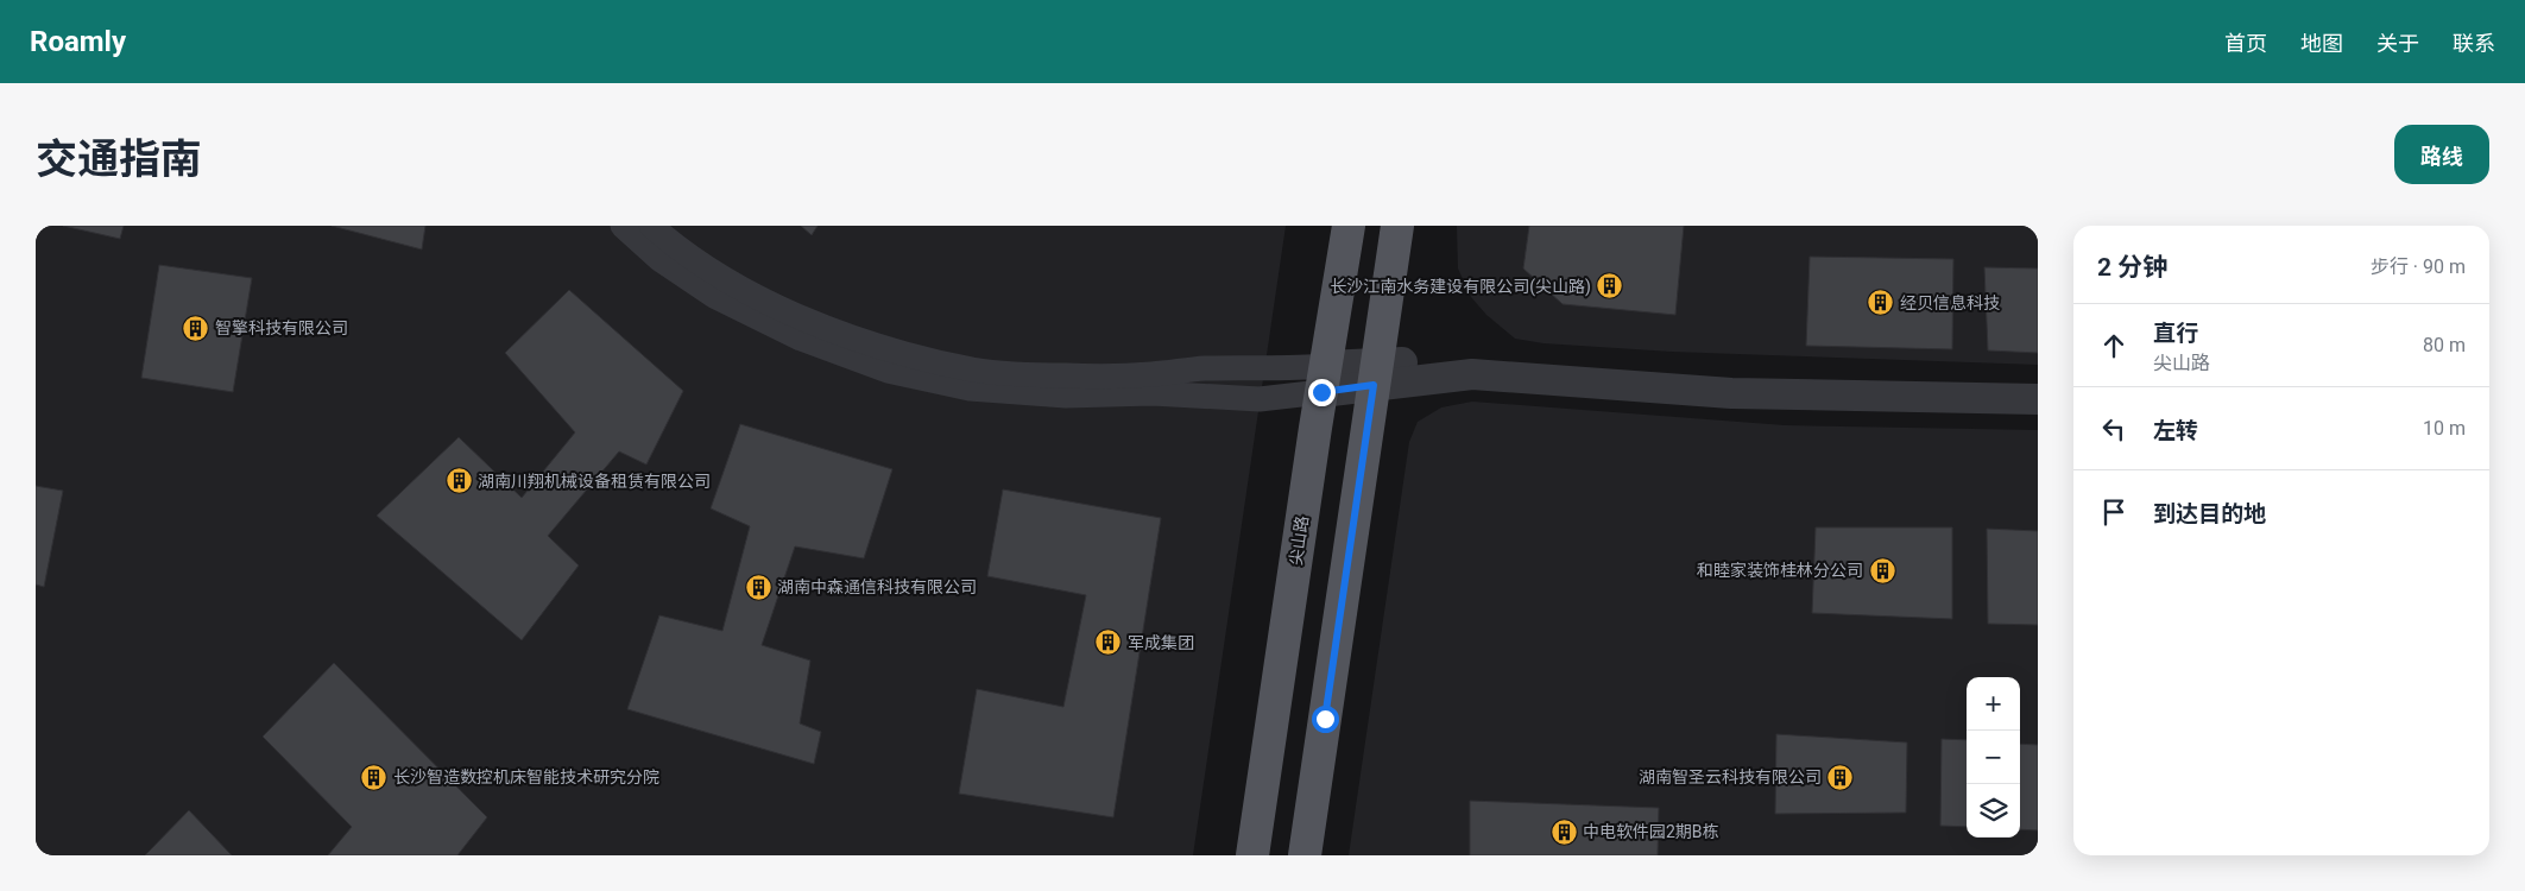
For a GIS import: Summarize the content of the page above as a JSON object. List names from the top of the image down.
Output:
{
  "streets": {
    "main road": ["尖山路"]
  },
  "places": {
    "building": [
      "长沙江南水务建设有限公司(尖山路)",
      "经贝信息科技",
      "智擎科技有限公司",
      "湖南川翔机械设备租赁有限公司",
      "和睦家装饰桂林分公司",
      "湖南中森通信科技有限公司",
      "军成集团",
      "长沙智造数控机床智能技术研究分院",
      "湖南智圣云科技有限公司",
      "中电软件园2期B栋"
    ]
  },
  "page": {
    "header": "Roamly",
    "nav": [
      "首页",
      "地图",
      "关于",
      "联系"
    ],
    "title": "交通指南",
    "buttons": "路线",
    "heading": ["2 分钟", "步行 · 90 m"],
    "list": [
      ["直行", "尖山路", "80 m"],
      ["左转", "10 m"],
      "到达目的地"
    ],
    "map_buttons": ["+", "−"]
  }
}
